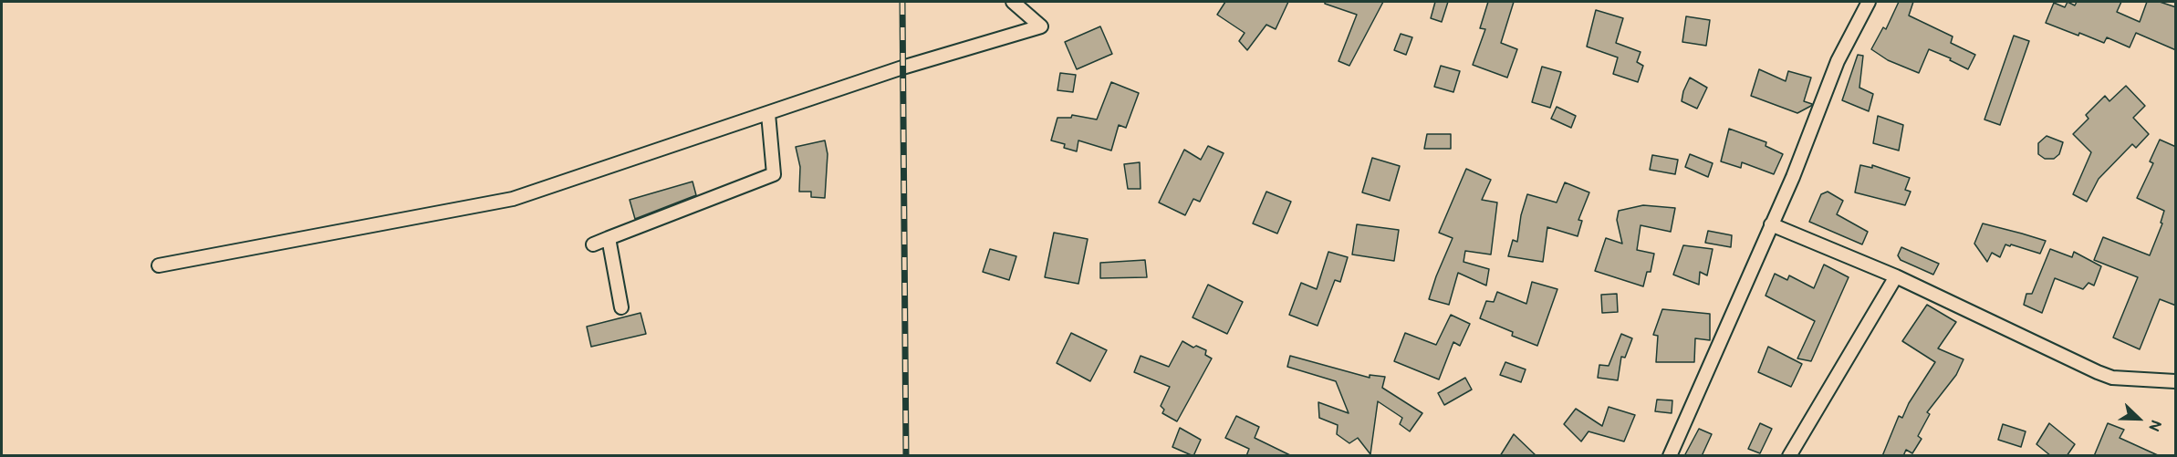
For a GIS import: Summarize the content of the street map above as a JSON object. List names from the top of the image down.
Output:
{
  "north": "bottom right"
}
